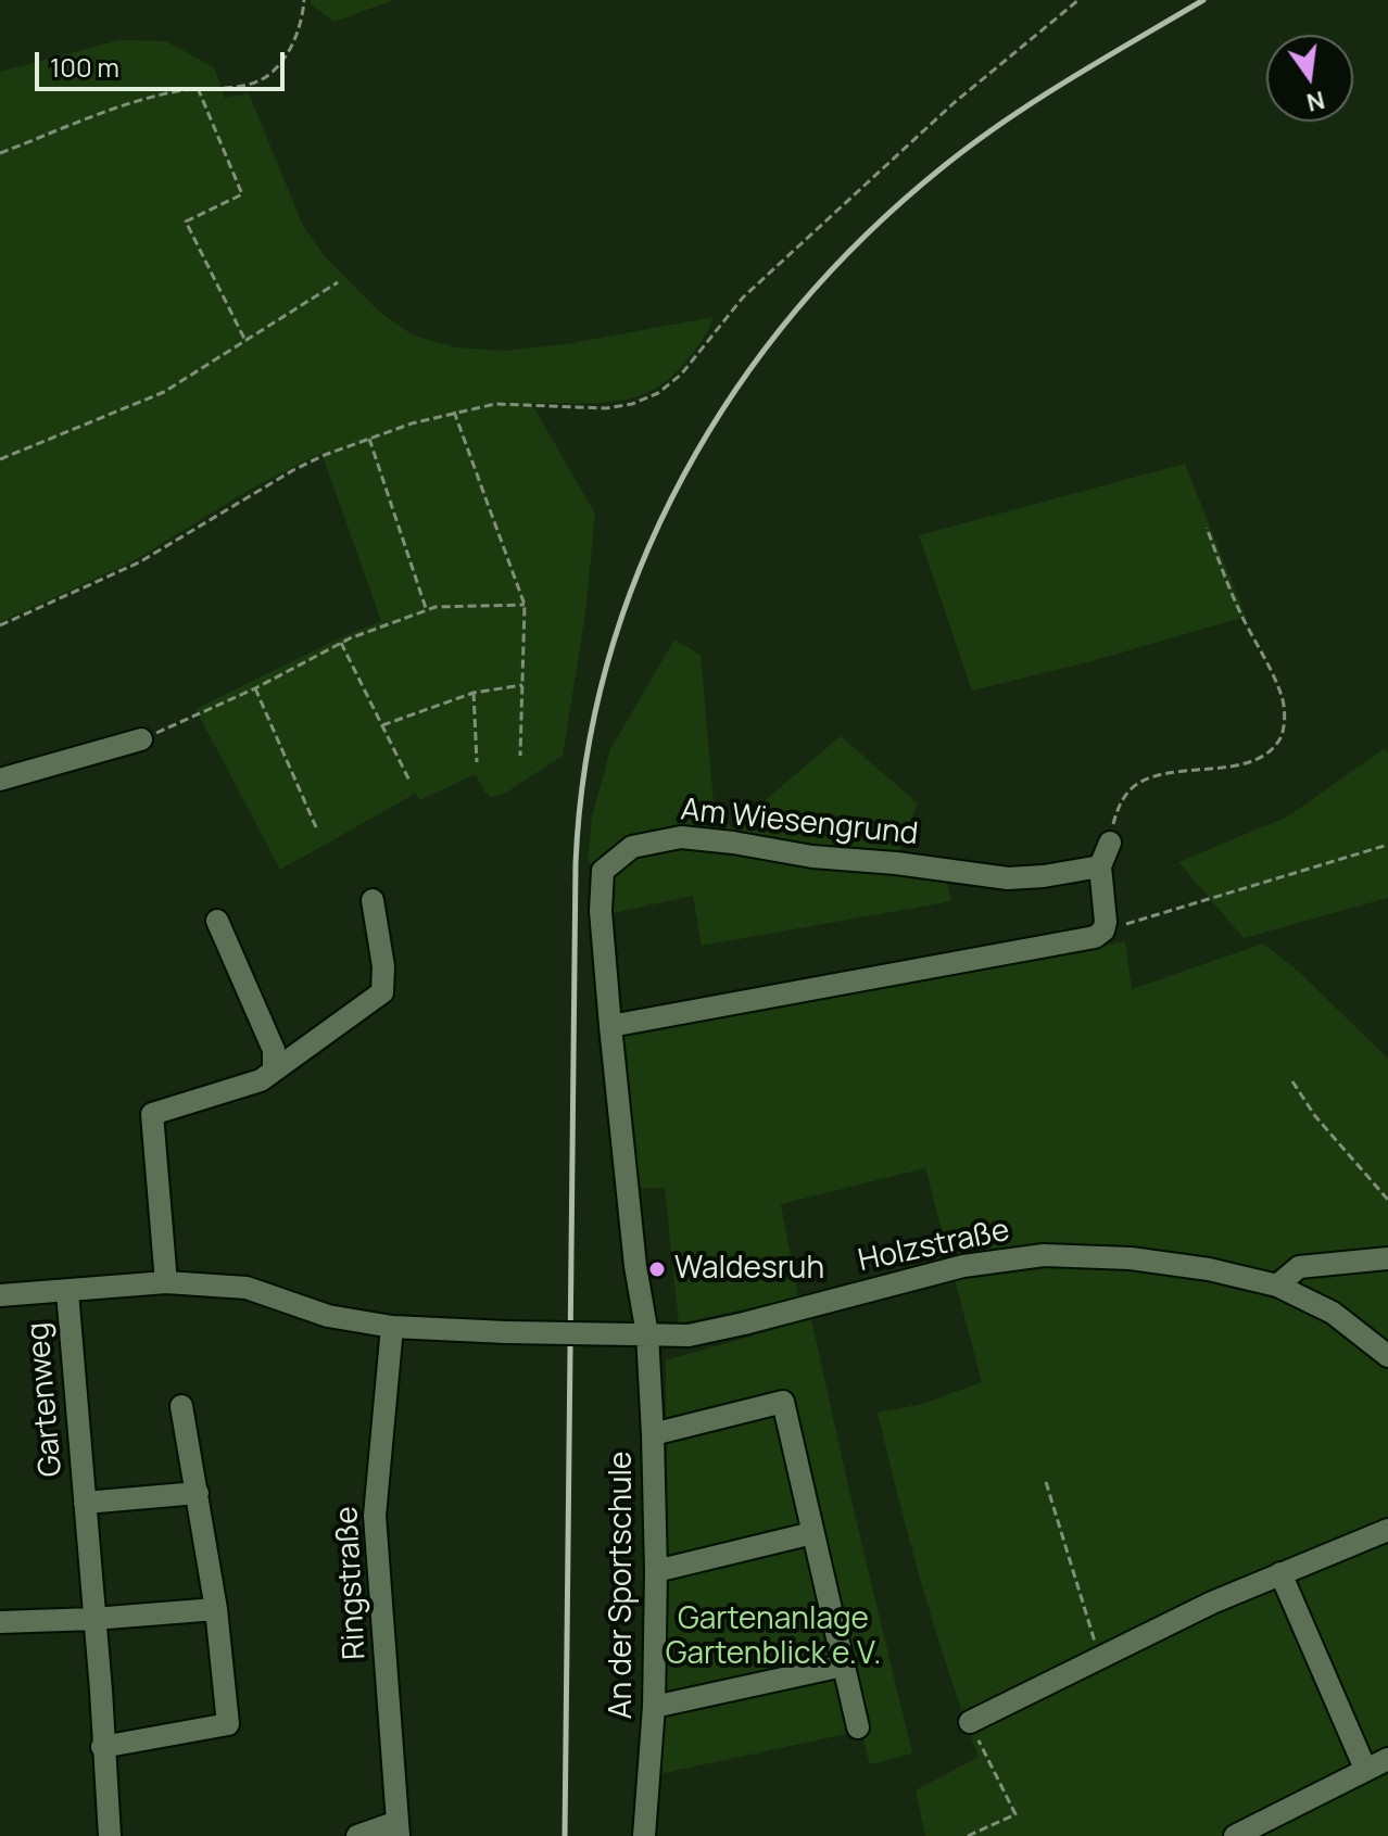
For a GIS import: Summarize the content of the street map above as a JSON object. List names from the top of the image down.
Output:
{
  "streets": {
    "street": [
      "Am Wiesengrund",
      "Holzstraße",
      "Gartenweg",
      "Ringstraße",
      "An der Sportschule"
    ]
  },
  "crossings": [
    ["Am Wiesengrund", "Holzstraße"],
    ["Am Wiesengrund", "An der Sportschule"],
    ["Holzstraße", "Gartenweg"],
    ["Holzstraße", "Ringstraße"],
    ["Holzstraße", "An der Sportschule"]
  ],
  "parks": ["Gartenanlage Gartenblick e.V."],
  "places": ["Waldesruh"],
  "scale_bar": "100 m",
  "north": "bottom"
}
